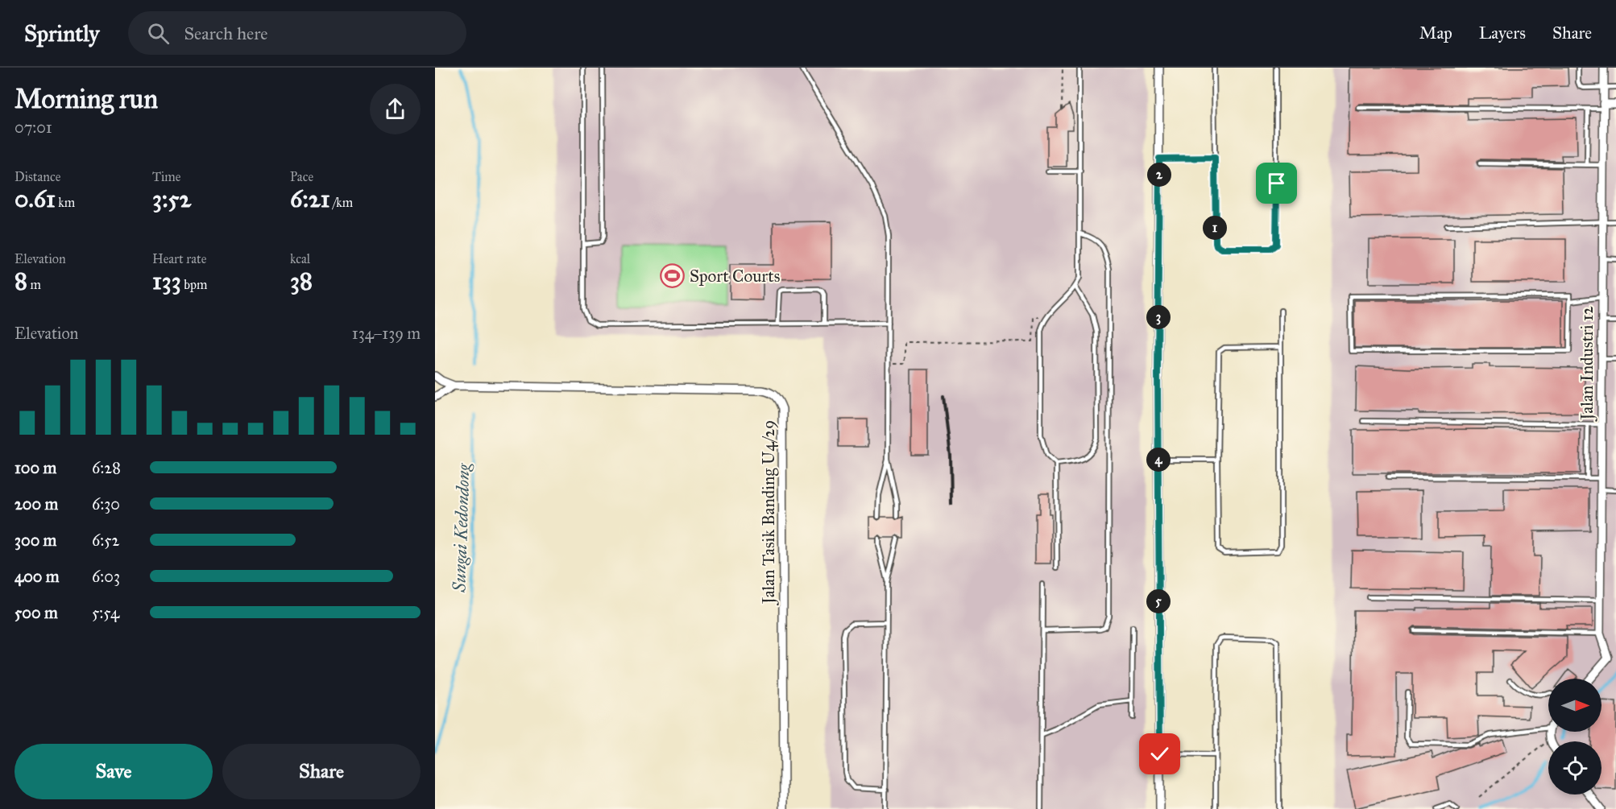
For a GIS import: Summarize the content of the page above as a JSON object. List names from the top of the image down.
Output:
{
  "streets": {
    "street": ["Jalan Industri 12", "Jalan Tasik Banding U4/29"]
  },
  "water": ["Sungai Kedondong"],
  "places": {
    "sports": ["Sport Courts"]
  },
  "north": "right",
  "page": {
    "header": "Sprintly",
    "search": "Search here",
    "nav": ["Map", "Layers", "Share"],
    "heading": ["Morning run", "07:01"],
    "stats": [
      ["Distance", "0.61 km"],
      ["Time", "3:52"],
      ["Pace", "6:21 /km"],
      ["Elevation", "8 m"],
      ["Heart rate", "133 bpm"],
      ["kcal", "38"]
    ],
    "pins": [
      "2",
      "1",
      "3",
      "4",
      "5"
    ],
    "chart": ["Elevation", "134–139 m"],
    "list": [
      {
        "name": "100 m",
        "note": "6:28"
      },
      {
        "name": "200 m",
        "note": "6:30"
      },
      {
        "name": "300 m",
        "note": "6:52"
      },
      {
        "name": "400 m",
        "note": "6:03"
      },
      {
        "name": "500 m",
        "note": "5:54"
      }
    ],
    "buttons": ["Save", "Share"]
  }
}
